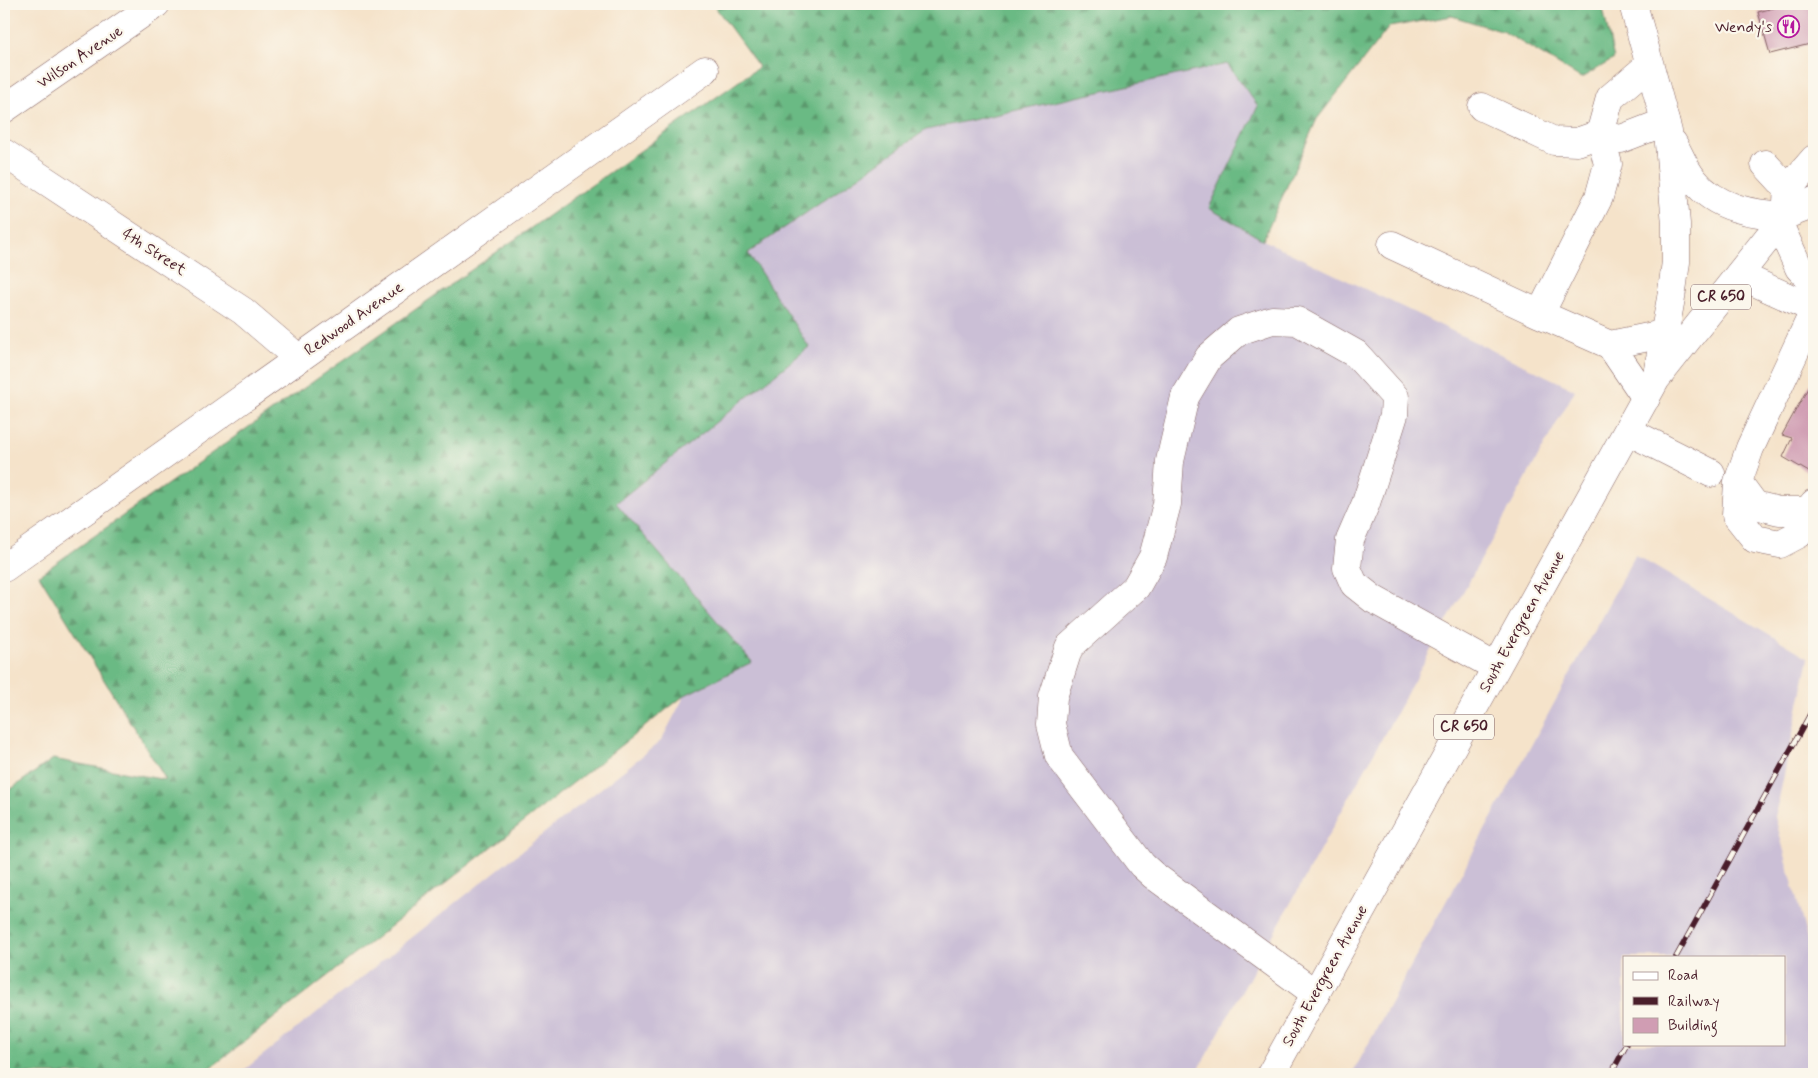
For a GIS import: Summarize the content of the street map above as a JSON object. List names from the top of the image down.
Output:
{
  "streets": {
    "main road": [
      "Wilson Avenue",
      "4th Street",
      "CR 650",
      "Redwood Avenue",
      "South Evergreen Avenue"
    ]
  },
  "crossings": [
    ["4th Street", "Redwood Avenue"]
  ],
  "places": {
    "restaurant": ["Wendy's"]
  },
  "legend": ["Road", "Railway", "Building"]
}
